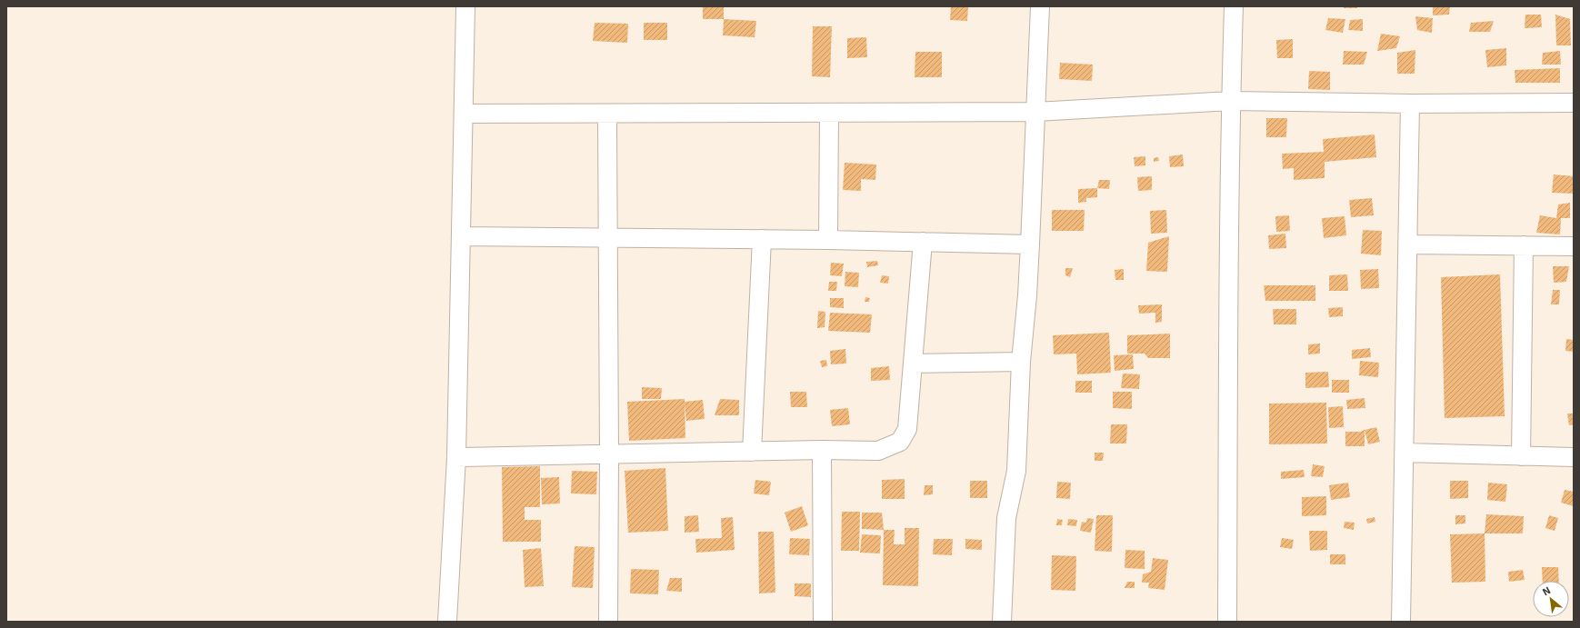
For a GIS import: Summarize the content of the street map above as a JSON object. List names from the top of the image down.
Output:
{
  "north": "top left"
}
